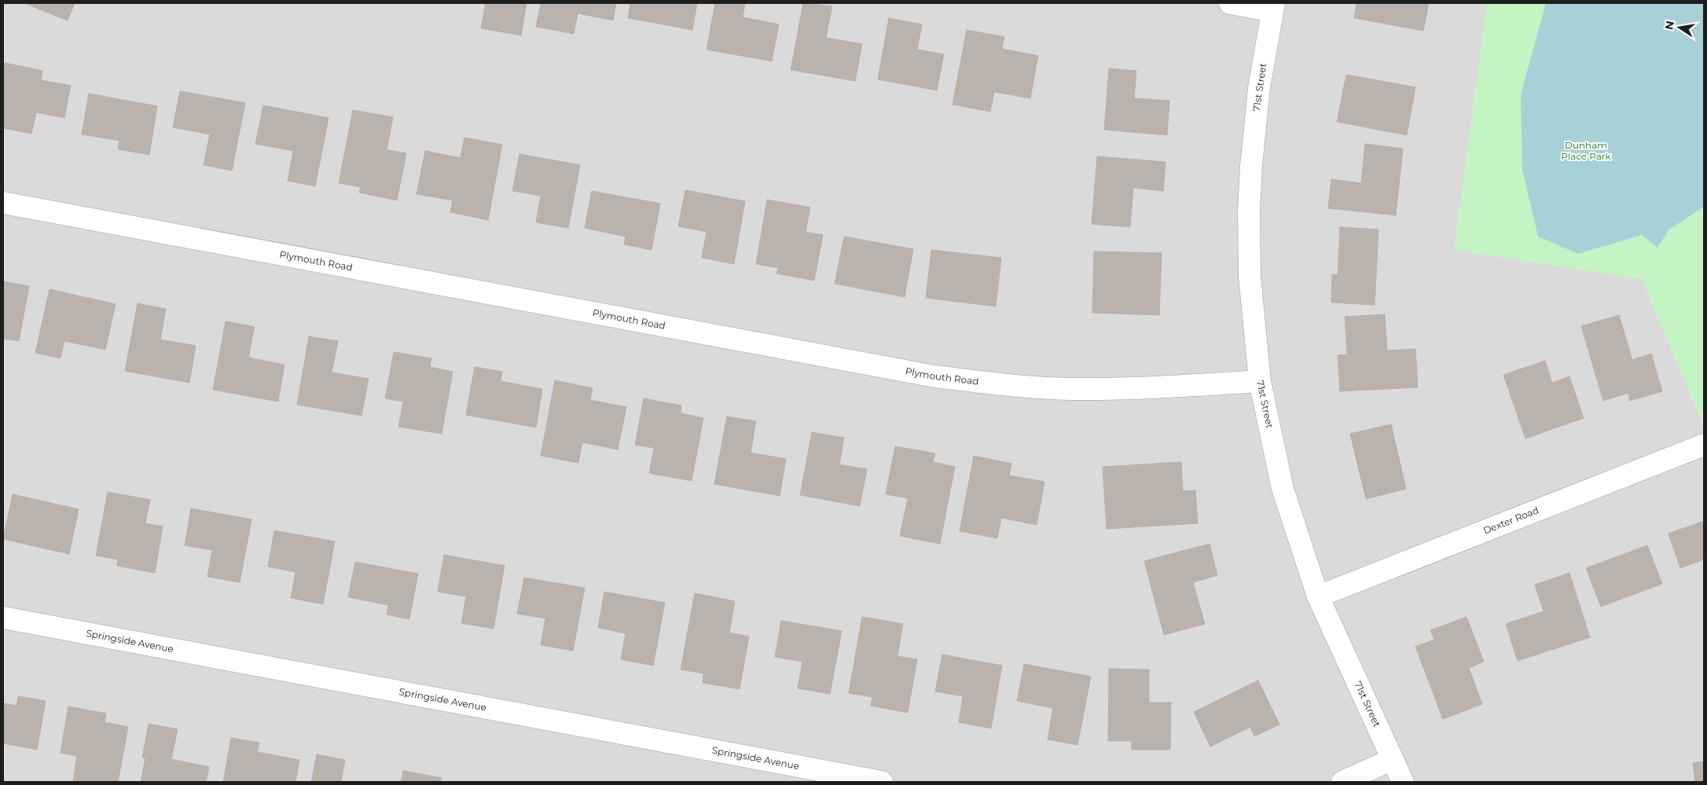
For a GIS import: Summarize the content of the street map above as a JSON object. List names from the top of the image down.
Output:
{
  "streets": {
    "street": [
      "71st Street",
      "Plymouth Road",
      "Dexter Road",
      "Springside Avenue"
    ]
  },
  "crossings": [
    ["71st Street", "Plymouth Road"],
    ["71st Street", "Dexter Road"]
  ],
  "parks": ["Dunham Place Park"],
  "north": "left"
}
